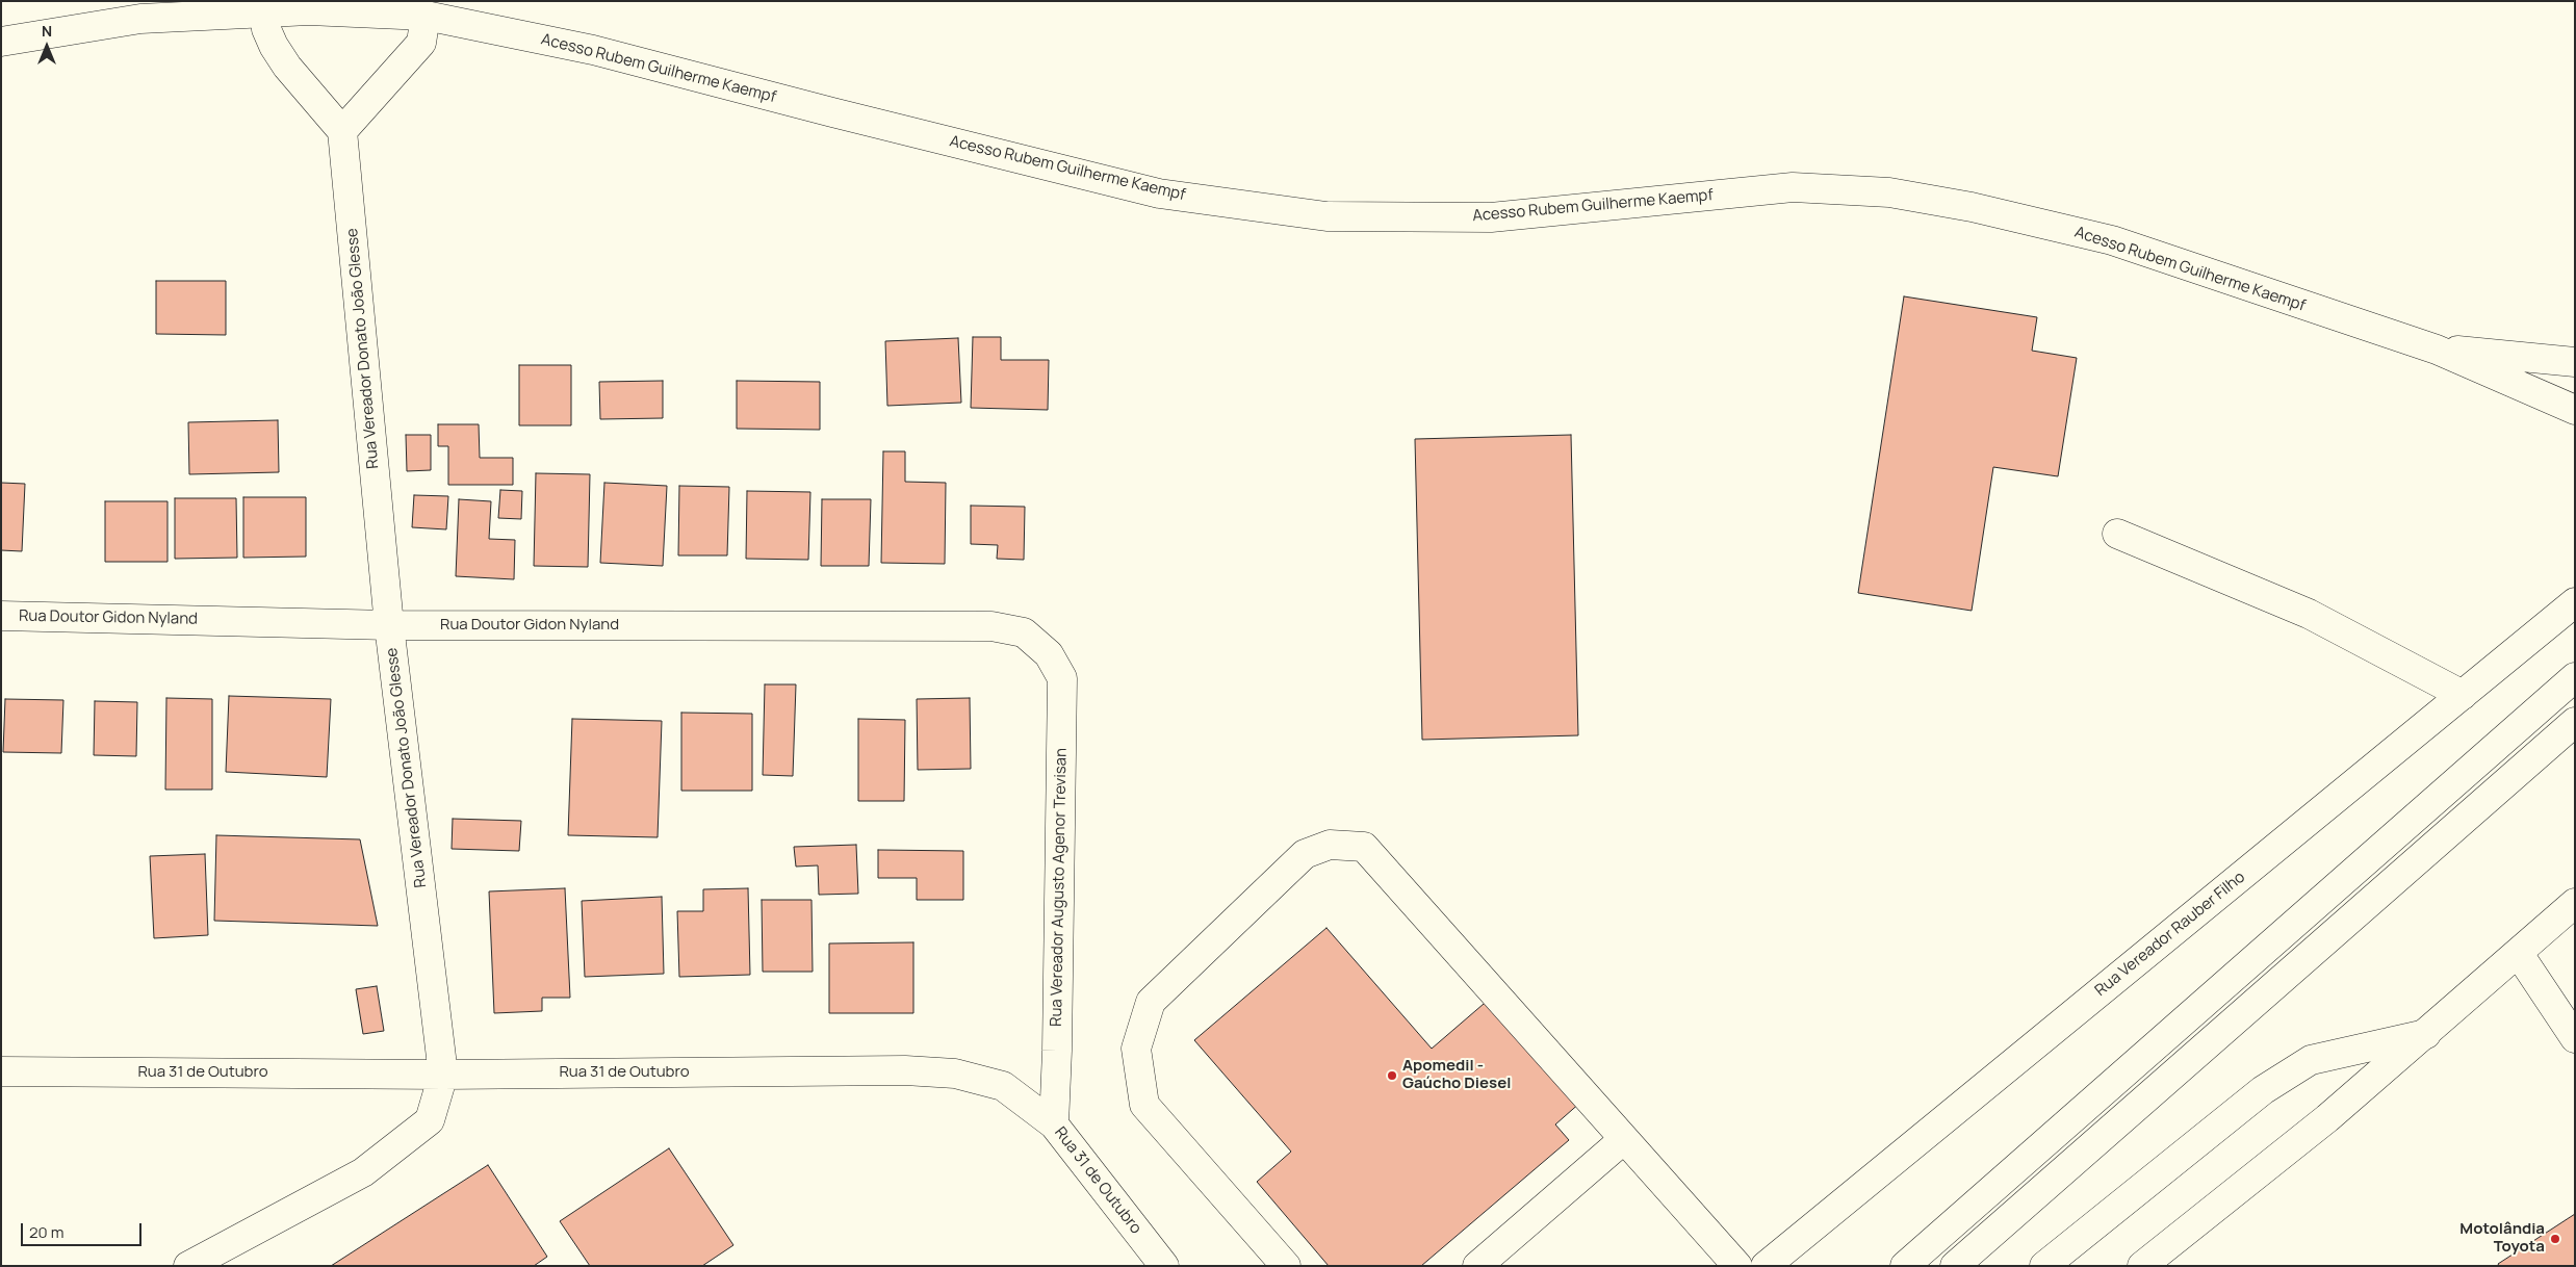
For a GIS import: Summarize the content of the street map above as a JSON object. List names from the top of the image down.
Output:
{
  "streets": {
    "main road": [
      "Acesso Rubem Guilherme Kaempf",
      "Rua Vereador Donato João Glesse",
      "Rua Doutor Gidon Nyland",
      "Rua Vereador Augusto Agenor Trevisan",
      "Rua Vereador Rauber Filho",
      "Rua 31 de Outubro"
    ]
  },
  "crossings": [
    ["Rua Vereador Donato João Glesse", "Rua Doutor Gidon Nyland"],
    ["Rua Vereador Donato João Glesse", "Rua 31 de Outubro"],
    ["Rua Doutor Gidon Nyland", "Rua Vereador Augusto Agenor Trevisan"],
    ["Rua Vereador Augusto Agenor Trevisan", "Rua 31 de Outubro"]
  ],
  "places": ["Apomedil - Gaúcho Diesel", "Motolândia Toyota"],
  "scale_bar": "20 m",
  "north": "top"
}
